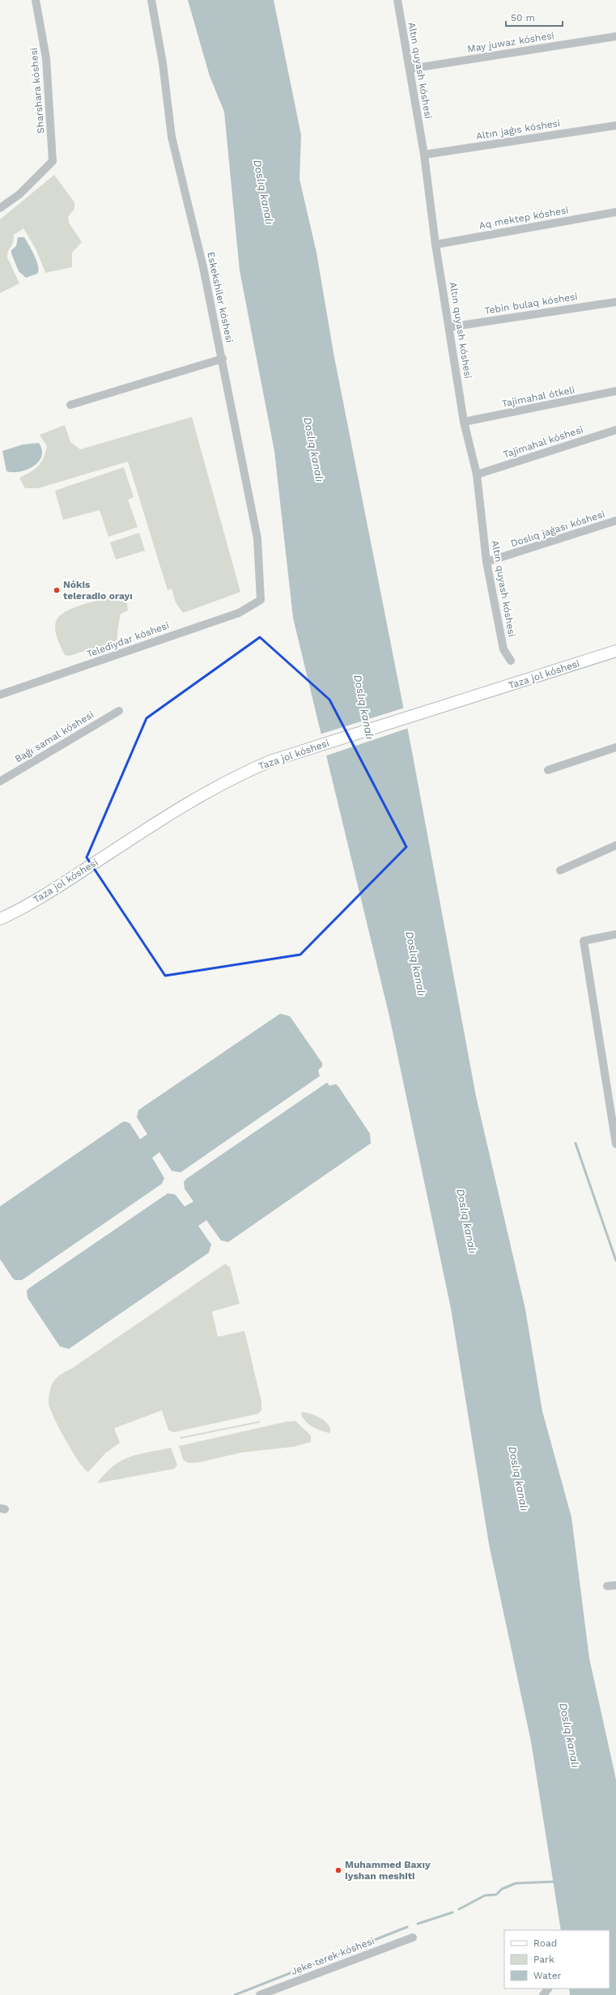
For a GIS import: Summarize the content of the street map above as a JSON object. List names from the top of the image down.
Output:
{
  "streets": {
    "main road": ["Taza jol kóshesi"],
    "street": [
      "May juwaz kóshesi",
      "Altın quyash kóshesi",
      "Sharshara kóshesi",
      "Altın jaǵıs kóshesi",
      "Aq mektep kóshesi",
      "Eskekshiler kóshesi",
      "Tebin bulaq kóshesi",
      "Tajimahal ótkeli",
      "Tajimahal kóshesi",
      "Doslıq jaǵası kóshesi",
      "Telediydar kóshesi",
      "Baǵı samal kóshesi",
      "Jeke terek kóshesi"
    ]
  },
  "crossings": [
    ["May juwaz kóshesi", "Altın quyash kóshesi"],
    ["Altın quyash kóshesi", "Altın jaǵıs kóshesi"],
    ["Altın quyash kóshesi", "Aq mektep kóshesi"],
    ["Altın quyash kóshesi", "Tebin bulaq kóshesi"],
    ["Altın quyash kóshesi", "Tajimahal ótkeli"],
    ["Altın quyash kóshesi", "Tajimahal kóshesi"],
    ["Altın quyash kóshesi", "Doslıq jaǵası kóshesi"],
    ["Eskekshiler kóshesi", "Telediydar kóshesi"]
  ],
  "water": ["Doslıq kanalı"],
  "places": ["Nókis teleradio orayı", "Muhammed Baxıy Iyshan meshiti"],
  "legend": ["Road", "Park", "Water"],
  "scale_bar": "50 m"
}
